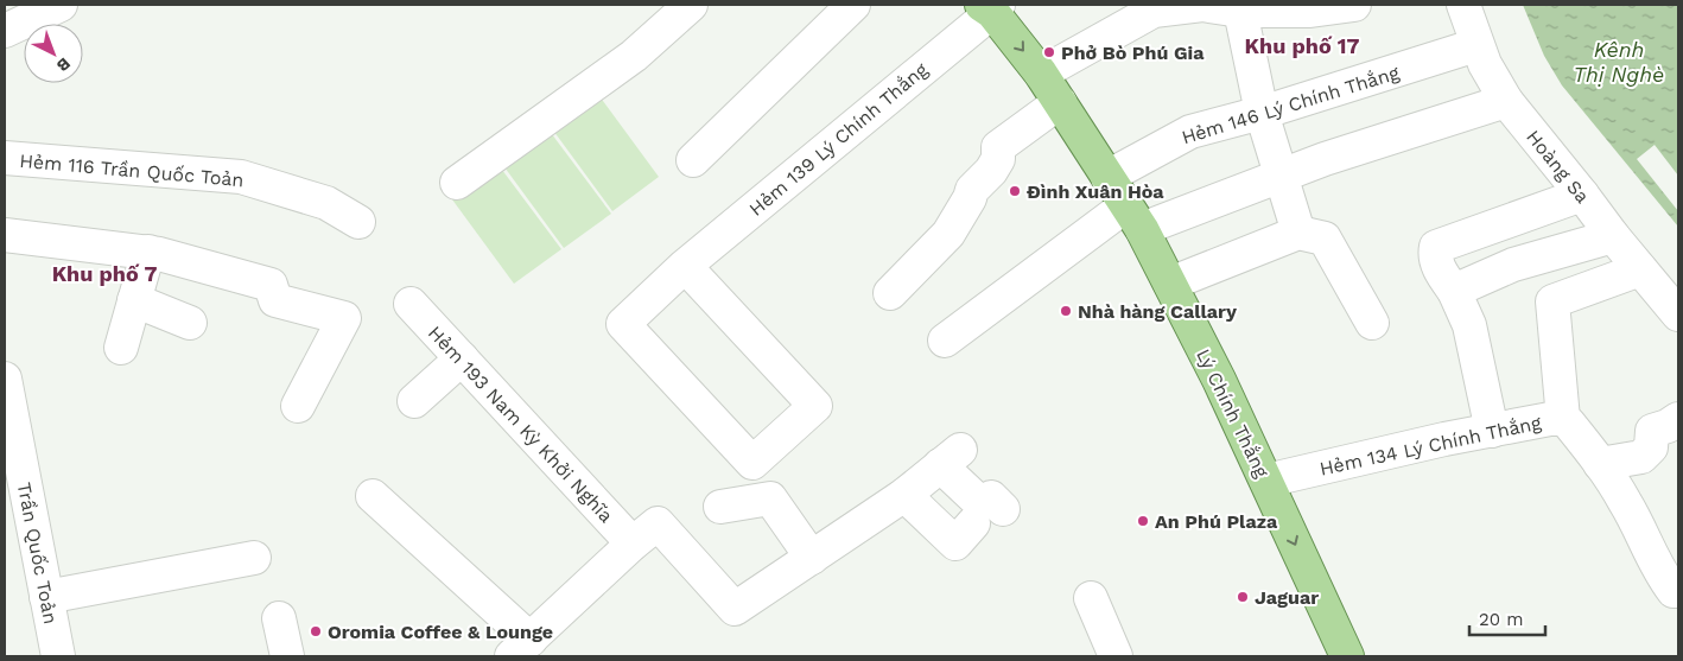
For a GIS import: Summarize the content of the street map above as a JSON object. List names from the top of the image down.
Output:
{
  "streets": {
    "main road": ["Lý Chính Thắng"],
    "street": [
      "Hẻm 146 Lý Chính Thắng",
      "Hẻm 139 Lý Chính Thắng",
      "Hoàng Sa",
      "Hẻm 116 Trần Quốc Toản",
      "Hẻm 193 Nam Kỳ Khởi Nghĩa",
      "Hẻm 134 Lý Chính Thắng",
      "Trần Quốc Toản"
    ]
  },
  "crossings": [
    ["Hẻm 146 Lý Chính Thắng", "Hoàng Sa"],
    ["Hẻm 146 Lý Chính Thắng", "Lý Chính Thắng"],
    ["Hẻm 139 Lý Chính Thắng", "Lý Chính Thắng"],
    ["Lý Chính Thắng", "Hẻm 134 Lý Chính Thắng"]
  ],
  "one_way": ["Lý Chính Thắng"],
  "districts": ["Khu phố 17", "Khu phố 7"],
  "water": ["Kênh Thị Nghè"],
  "places": [
    "Phở Bò Phú Gia",
    "Đình Xuân Hòa",
    "Nhà hàng Callary",
    "An Phú Plaza",
    "Jaguar",
    "Oromia Coffee & Lounge"
  ],
  "scale_bar": "20 m",
  "north": "bottom right"
}
